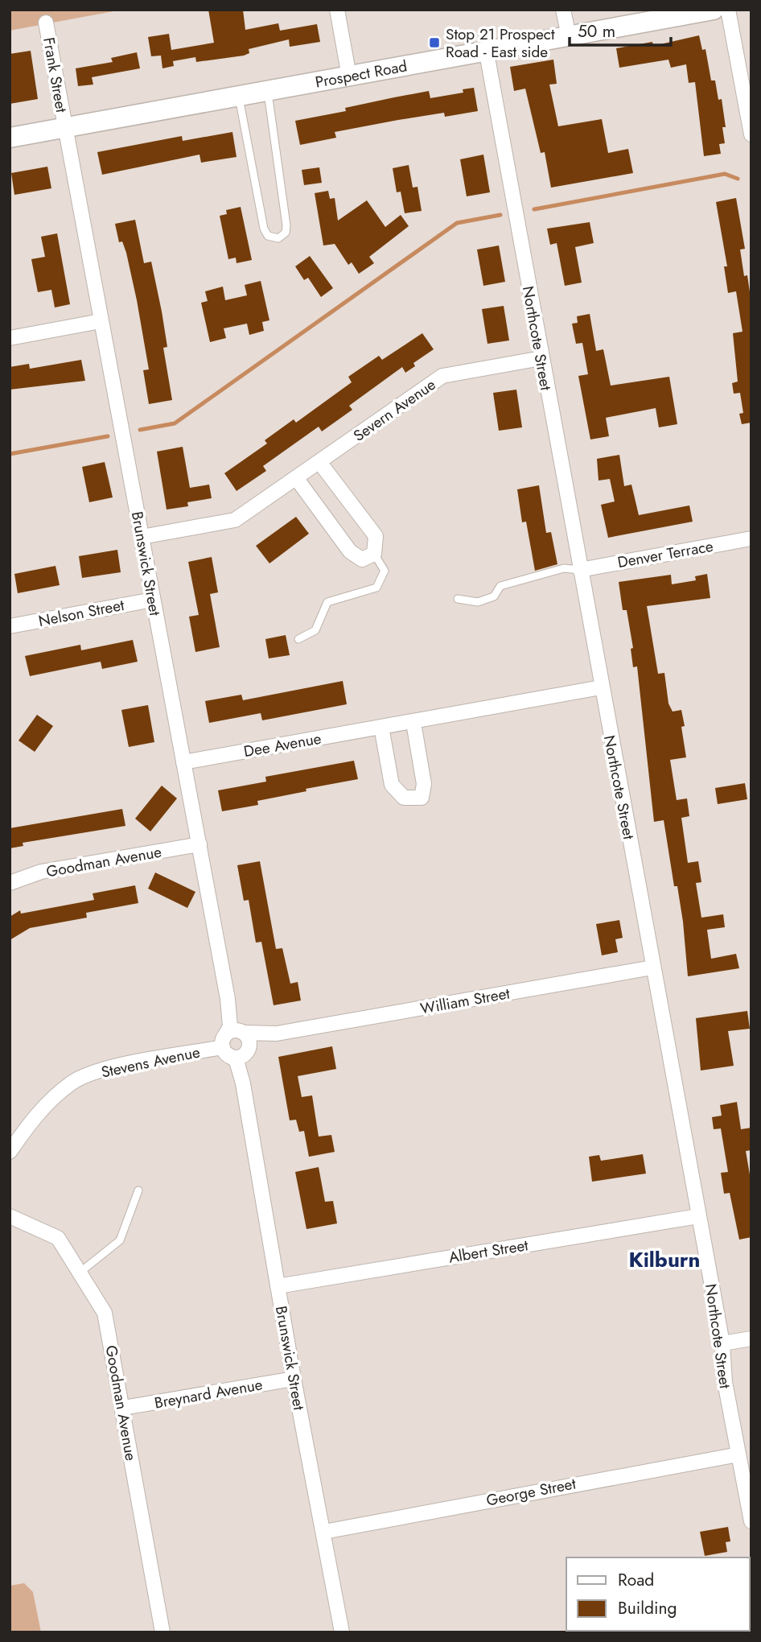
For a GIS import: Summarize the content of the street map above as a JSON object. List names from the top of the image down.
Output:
{
  "streets": {
    "main road": ["Prospect Road"],
    "street": [
      "Frank Street",
      "Northcote Street",
      "Severn Avenue",
      "Denver Terrace",
      "Brunswick Street",
      "Nelson Street",
      "Dee Avenue",
      "Goodman Avenue",
      "William Street",
      "Stevens Avenue",
      "Albert Street",
      "Breynard Avenue",
      "George Street"
    ]
  },
  "crossings": [
    ["Prospect Road", "Frank Street"],
    ["Prospect Road", "Northcote Street"],
    ["Prospect Road", "Brunswick Street"],
    ["Frank Street", "Brunswick Street"],
    ["Northcote Street", "Severn Avenue"],
    ["Northcote Street", "Denver Terrace"],
    ["Northcote Street", "Dee Avenue"],
    ["Northcote Street", "William Street"],
    ["Northcote Street", "Albert Street"],
    ["Northcote Street", "George Street"],
    ["Severn Avenue", "Brunswick Street"],
    ["Brunswick Street", "Nelson Street"],
    ["Brunswick Street", "Dee Avenue"],
    ["Brunswick Street", "Goodman Avenue"],
    ["Brunswick Street", "William Street"],
    ["Brunswick Street", "Stevens Avenue"],
    ["Brunswick Street", "Albert Street"],
    ["Brunswick Street", "Breynard Avenue"],
    ["Brunswick Street", "George Street"],
    ["Goodman Avenue", "Breynard Avenue"],
    ["William Street", "Stevens Avenue"]
  ],
  "districts": ["Kilburn"],
  "places": {
    "transit": ["Stop 21 Prospect Road - East side"]
  },
  "legend": ["Road", "Building"],
  "scale_bar": "50 m"
}
